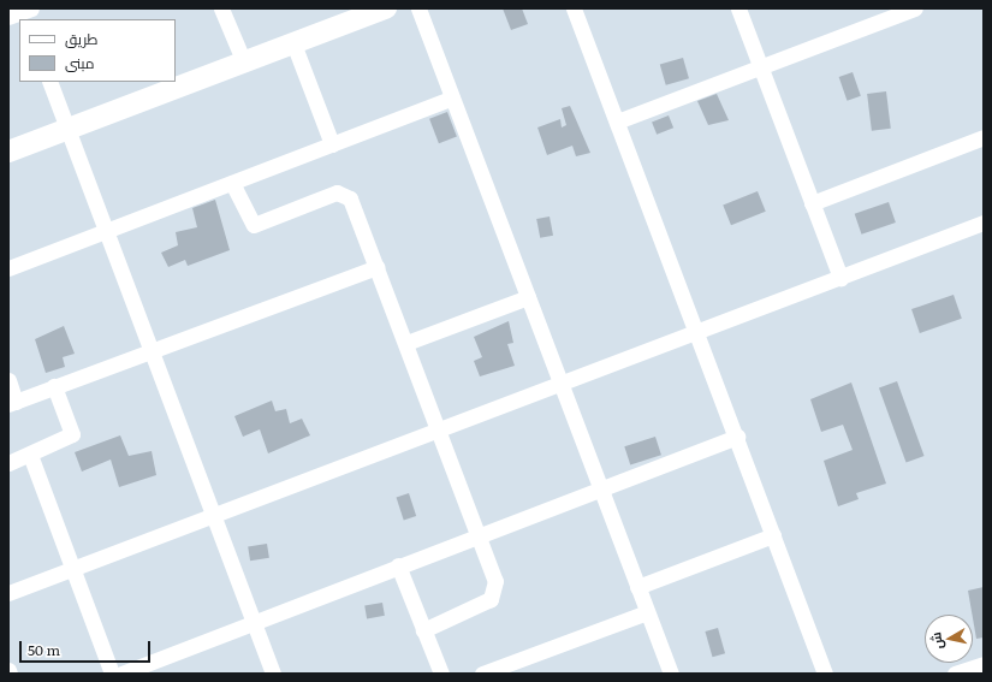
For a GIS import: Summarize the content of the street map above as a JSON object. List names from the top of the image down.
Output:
{
  "legend": ["طريق", "مبنى"],
  "scale_bar": "50 m",
  "north": "left"
}
